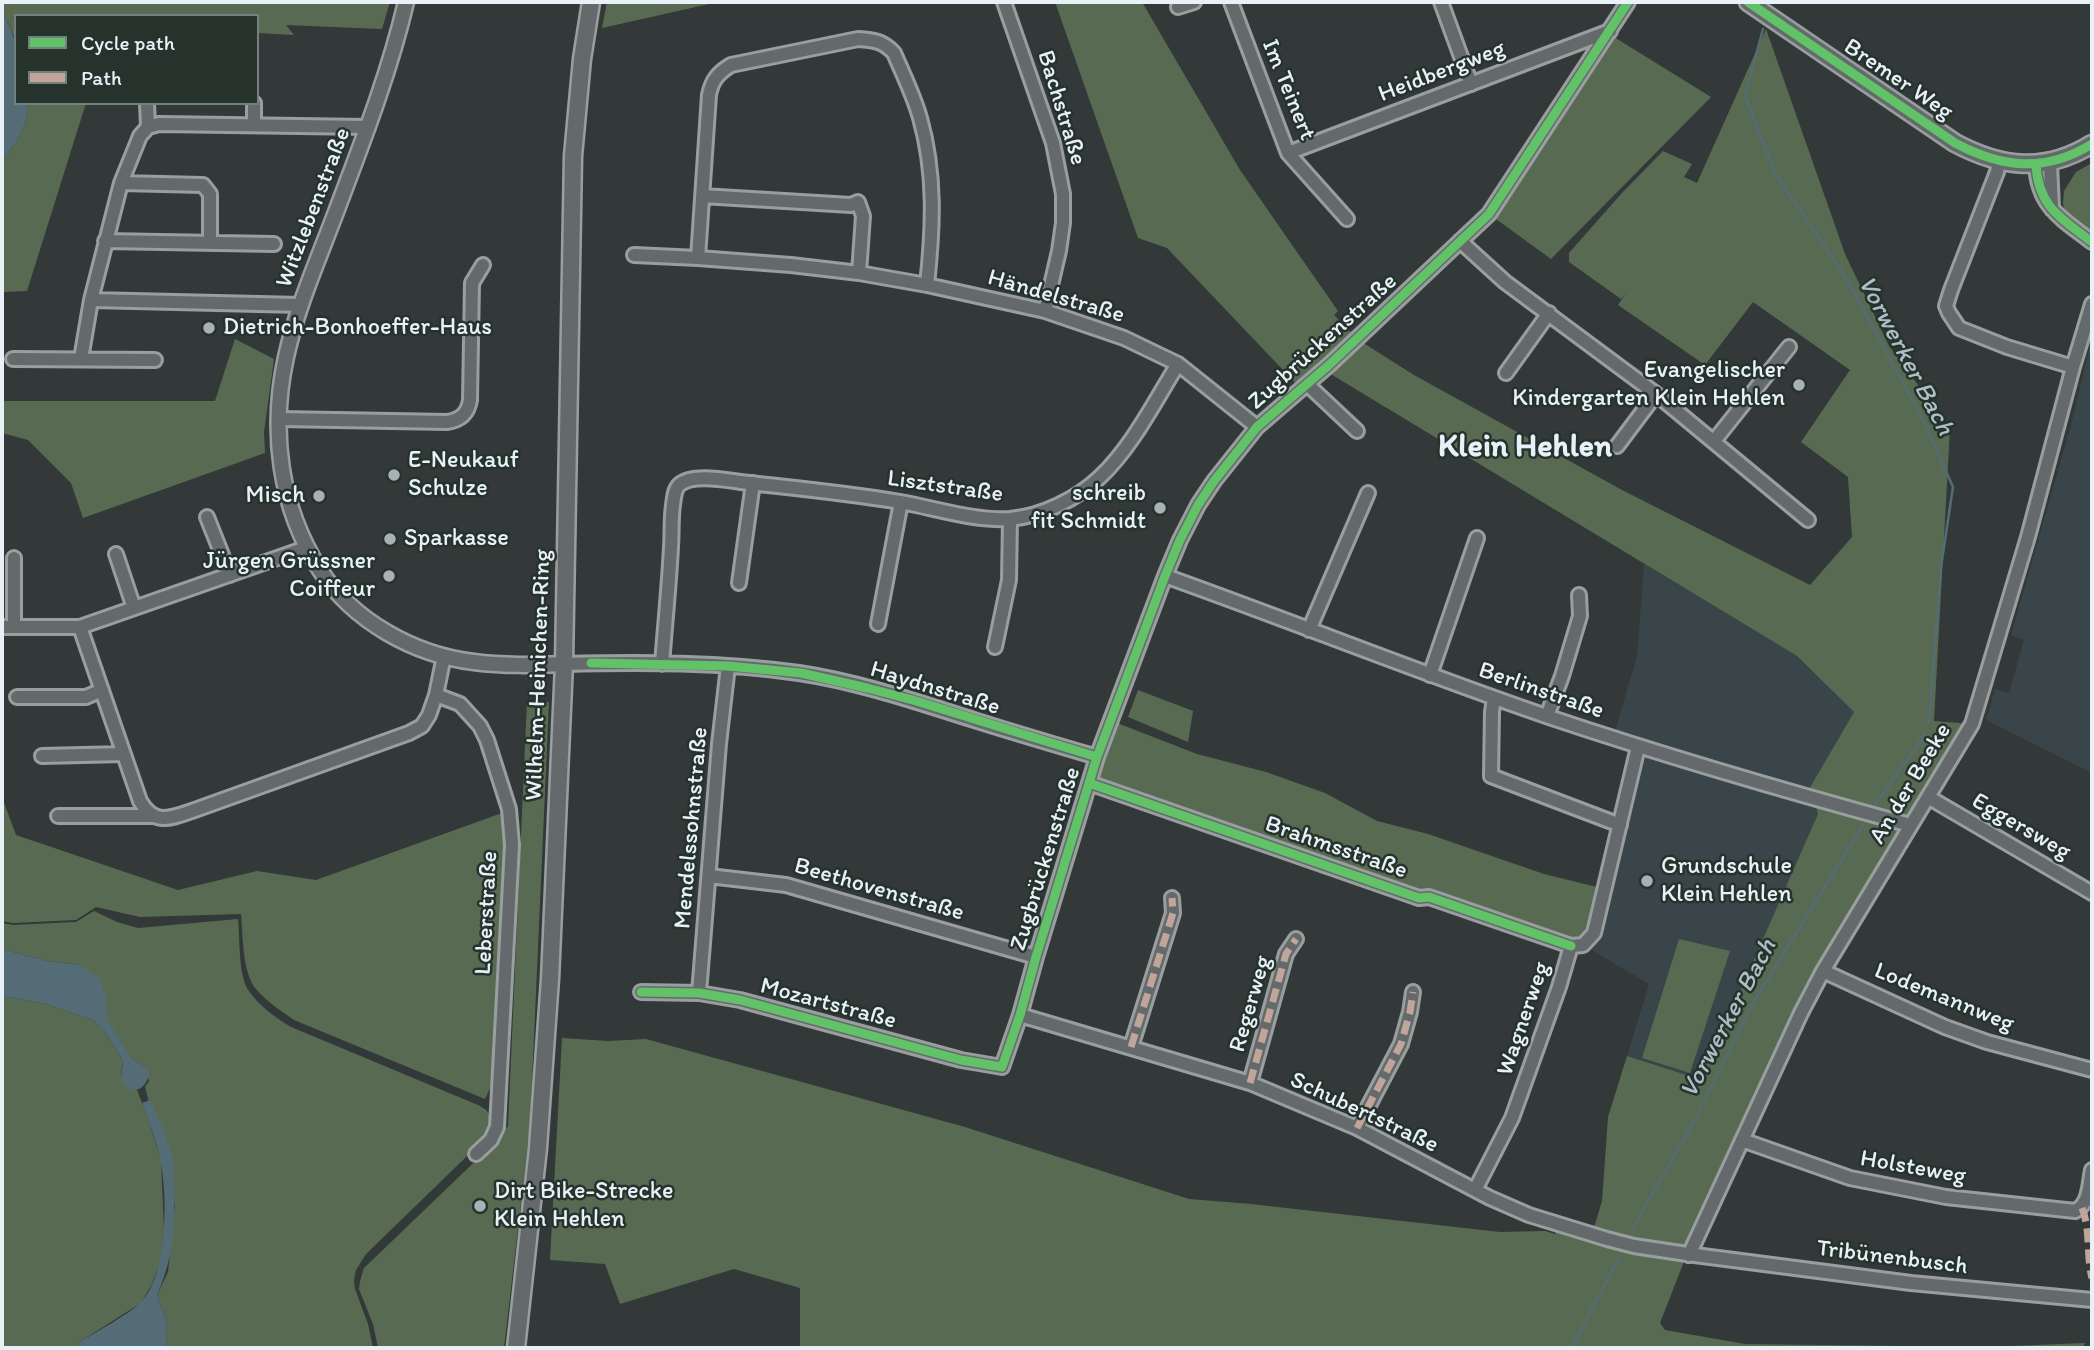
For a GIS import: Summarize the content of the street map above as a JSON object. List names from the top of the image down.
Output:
{
  "streets": {
    "main road": ["Bremer Weg", "Wilhelm-Heinichen-Ring"],
    "street": [
      "Heidbergweg",
      "Im Teinert",
      "Bachstraße",
      "Witzlebenstraße",
      "Händelstraße",
      "Zugbrückenstraße",
      "Lisztstraße",
      "Haydnstraße",
      "Berlinstraße",
      "An der Beeke",
      "Eggersweg",
      "Mendelssohnstraße",
      "Brahmsstraße",
      "Beethovenstraße",
      "Leberstraße",
      "Lodemannweg",
      "Mozartstraße",
      "Regerweg",
      "Wagnerweg",
      "Schubertstraße",
      "Holsteweg",
      "Tribünenbusch"
    ]
  },
  "crossings": [
    ["Heidbergweg", "Im Teinert"],
    ["Heidbergweg", "Zugbrückenstraße"],
    ["Bachstraße", "Händelstraße"],
    ["Witzlebenstraße", "Wilhelm-Heinichen-Ring"],
    ["Witzlebenstraße", "Haydnstraße"],
    ["Händelstraße", "Zugbrückenstraße"],
    ["Händelstraße", "Lisztstraße"],
    ["Zugbrückenstraße", "Haydnstraße"],
    ["Zugbrückenstraße", "Berlinstraße"],
    ["Zugbrückenstraße", "Brahmsstraße"],
    ["Zugbrückenstraße", "Beethovenstraße"],
    ["Zugbrückenstraße", "Mozartstraße"],
    ["Zugbrückenstraße", "Schubertstraße"],
    ["Lisztstraße", "Haydnstraße"],
    ["Wilhelm-Heinichen-Ring", "Haydnstraße"],
    ["Haydnstraße", "Mendelssohnstraße"],
    ["Berlinstraße", "An der Beeke"],
    ["Berlinstraße", "Wagnerweg"],
    ["An der Beeke", "Eggersweg"],
    ["An der Beeke", "Lodemannweg"],
    ["An der Beeke", "Schubertstraße"],
    ["An der Beeke", "Holsteweg"],
    ["An der Beeke", "Tribünenbusch"],
    ["Mendelssohnstraße", "Beethovenstraße"],
    ["Mendelssohnstraße", "Mozartstraße"],
    ["Brahmsstraße", "Wagnerweg"],
    ["Regerweg", "Schubertstraße"],
    ["Wagnerweg", "Schubertstraße"],
    ["Schubertstraße", "Tribünenbusch"]
  ],
  "districts": ["Klein Hehlen"],
  "water": ["Vorwerker Bach"],
  "places": [
    "Dietrich-Bonhoeffer-Haus",
    "Evangelischer Kindergarten Klein Hehlen",
    "E-Neukauf Schulze",
    "Misch",
    "schreib fit Schmidt",
    "Sparkasse",
    "Jürgen Grüssner Coiffeur",
    "Grundschule Klein Hehlen",
    "Dirt Bike-Strecke Klein Hehlen"
  ],
  "legend": ["Cycle path", "Path"]
}
